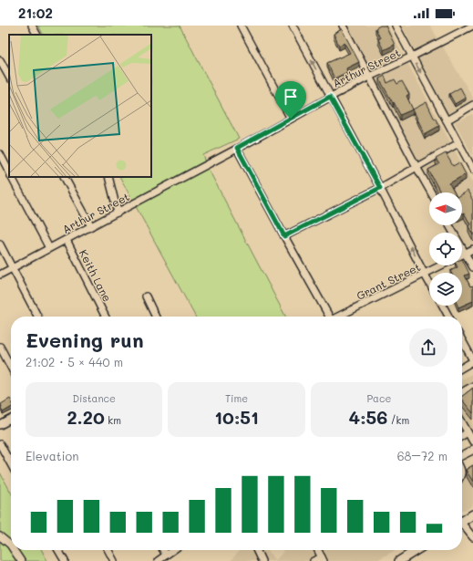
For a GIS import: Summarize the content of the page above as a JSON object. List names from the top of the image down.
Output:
{
  "streets": {
    "street": ["Arthur Street", "Keith Lane", "Grant Street"]
  },
  "crossings": [
    ["Arthur Street", "Keith Lane"]
  ],
  "north": "left",
  "page": {
    "status": "21:02",
    "heading": ["Evening run", "21:02 · 5 × 440 m"],
    "stats": [
      ["Distance", "2.20 km"],
      ["Time", "10:51"],
      ["Pace", "4:56 /km"]
    ],
    "chart": ["Elevation", "68–72 m"]
  }
}
